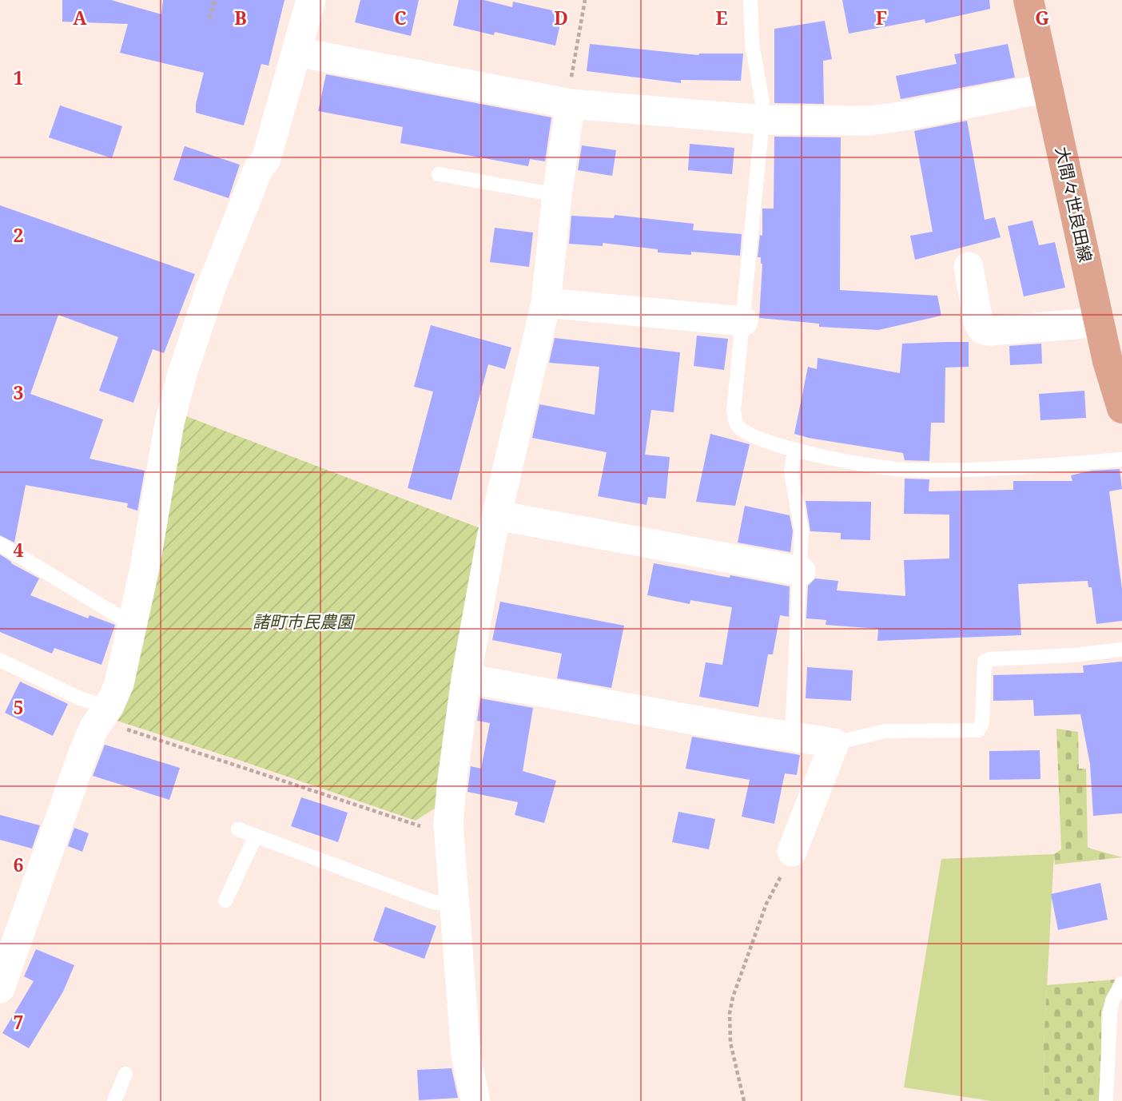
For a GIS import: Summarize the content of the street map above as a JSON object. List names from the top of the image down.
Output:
{
  "streets": {
    "main road": ["大間々世良田線"]
  },
  "parks": ["諸町市民農園"],
  "grid": {
    "columns": [
      "A",
      "B",
      "C",
      "D",
      "E",
      "F",
      "G"
    ],
    "rows": [
      "1",
      "2",
      "3",
      "4",
      "5",
      "6",
      "7"
    ]
  }
}
